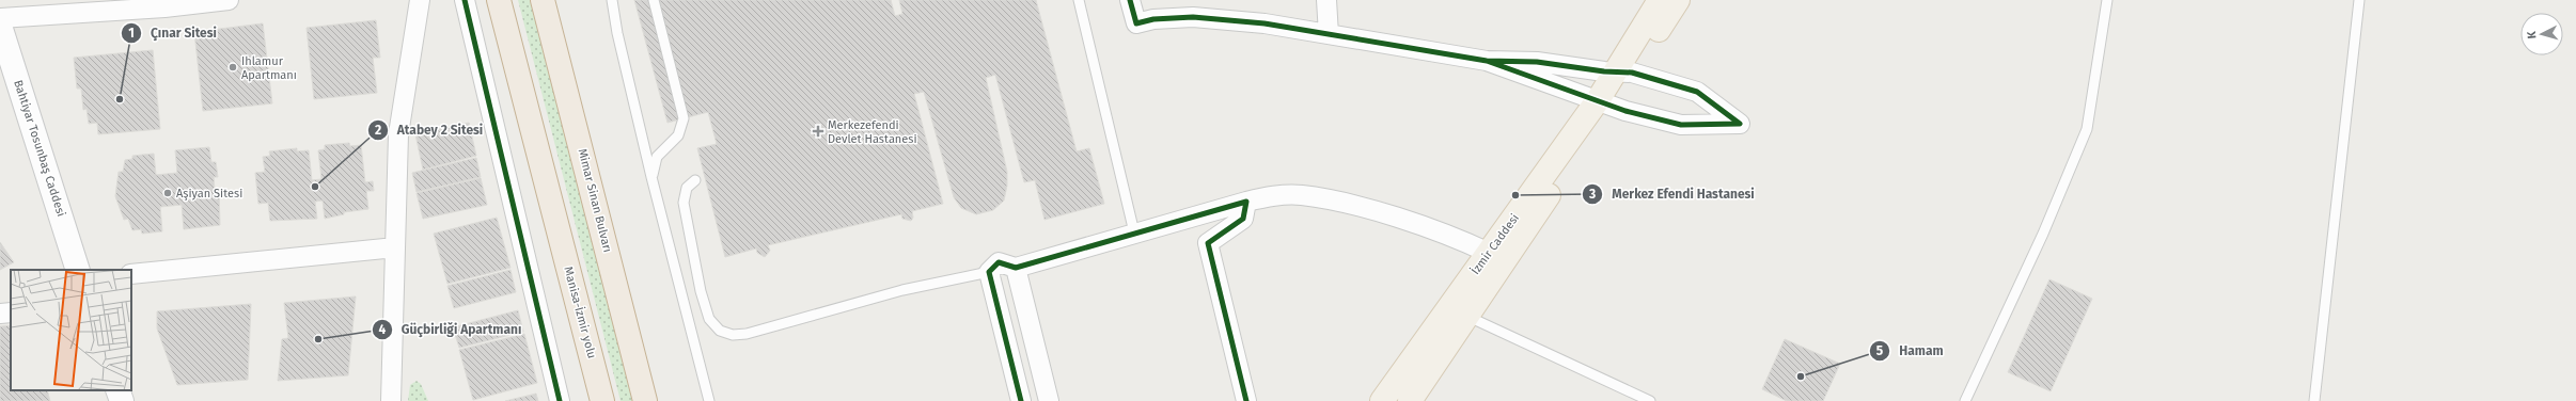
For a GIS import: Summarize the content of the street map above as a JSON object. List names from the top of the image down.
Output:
{
  "streets": {
    "highway": ["Mimar Sinan Bulvarı", "Manisa-İzmir yolu"],
    "main road": ["İzmir Caddesi"],
    "street": ["Bahtiyar Tosunbaş Caddesi"]
  },
  "places": {
    "other": [
      "Ihlamur Apartmanı",
      "Çınar Sitesi",
      "Atabey 2 Sitesi",
      "Aşiyan Sitesi",
      "Merkez Efendi Hastanesi",
      "Güçbirliği Apartmanı",
      "Hamam"
    ],
    "health": ["Merkezefendi Devlet Hastanesi"]
  },
  "north": "left"
}
